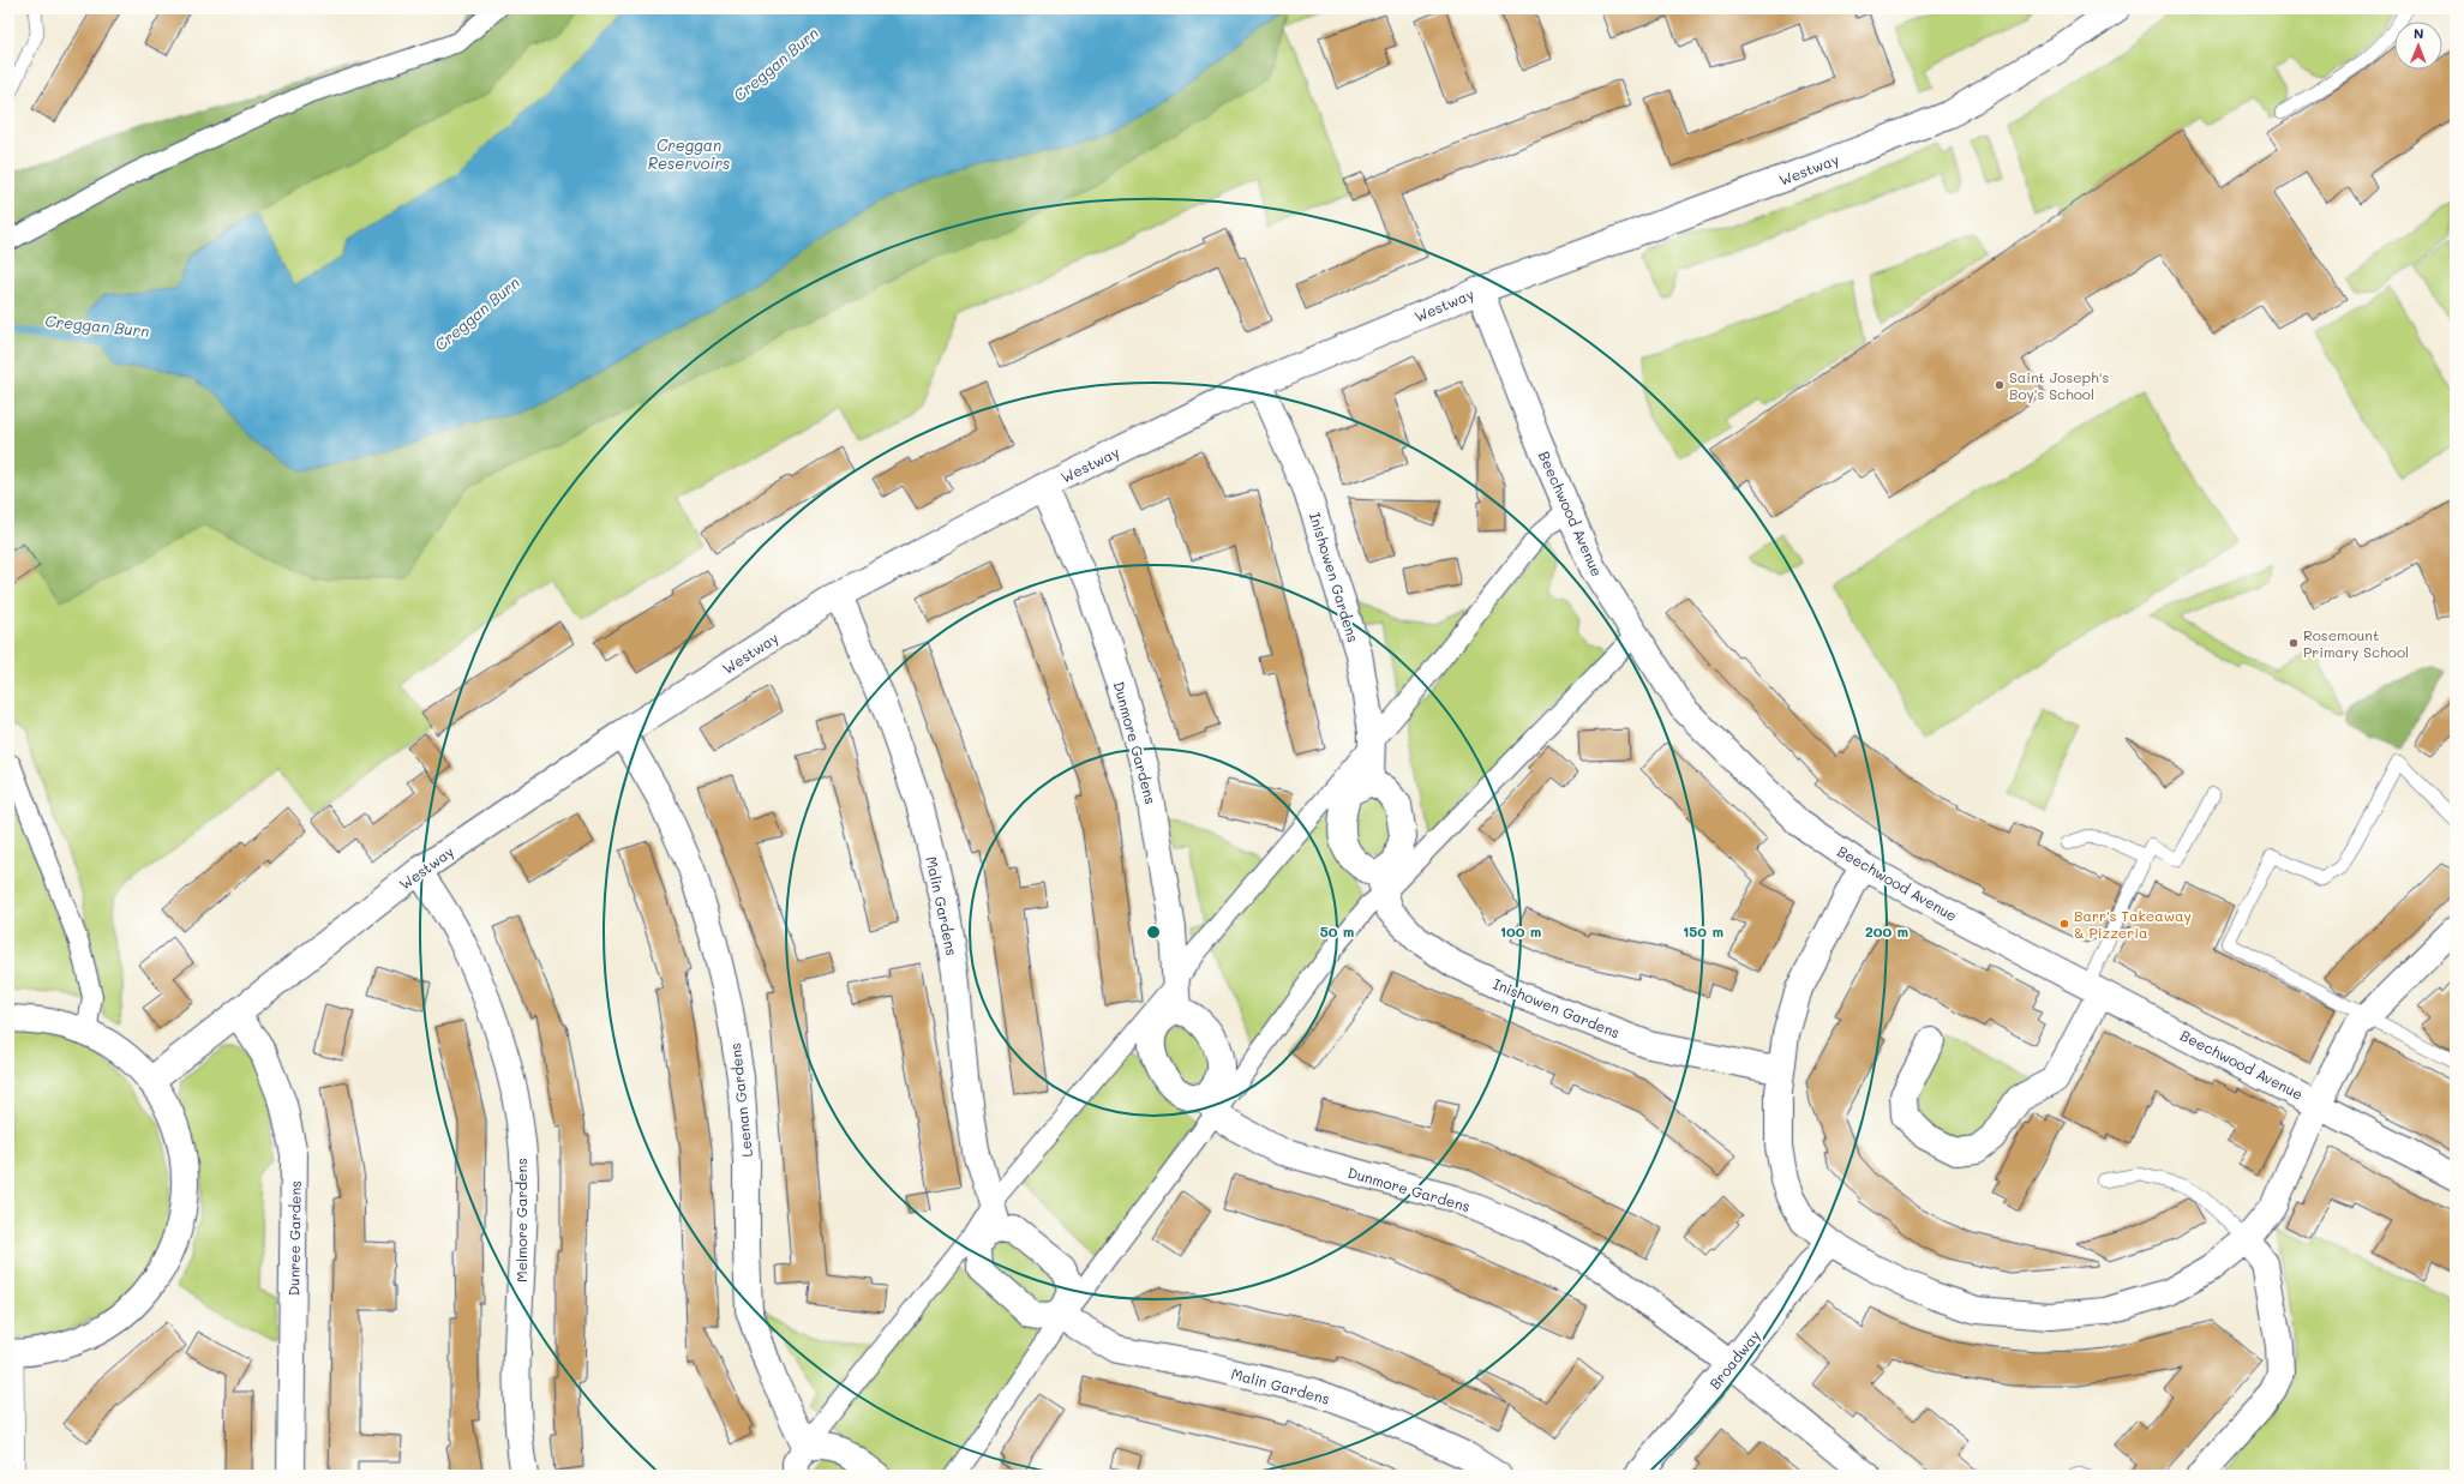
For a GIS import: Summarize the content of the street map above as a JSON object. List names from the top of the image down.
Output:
{
  "streets": {
    "street": [
      "Westway",
      "Beechwood Avenue",
      "Inishowen Gardens",
      "Dunmore Gardens",
      "Malin Gardens",
      "Leenan Gardens",
      "Melmore Gardens",
      "Dunree Gardens",
      "Broadway"
    ]
  },
  "crossings": [
    ["Westway", "Beechwood Avenue"],
    ["Westway", "Inishowen Gardens"],
    ["Westway", "Dunmore Gardens"],
    ["Westway", "Malin Gardens"],
    ["Westway", "Leenan Gardens"],
    ["Westway", "Melmore Gardens"],
    ["Westway", "Dunree Gardens"],
    ["Dunmore Gardens", "Broadway"]
  ],
  "water": ["Creggan Burn", "Creggan Reservoirs"],
  "places": ["Saint Joseph's Boy's School", "Rosemount Primary School", "Barr's Takeaway & Pizzeria"],
  "north": "top",
  "rings": [
    "50 m",
    "100 m",
    "150 m",
    "200 m"
  ]
}
